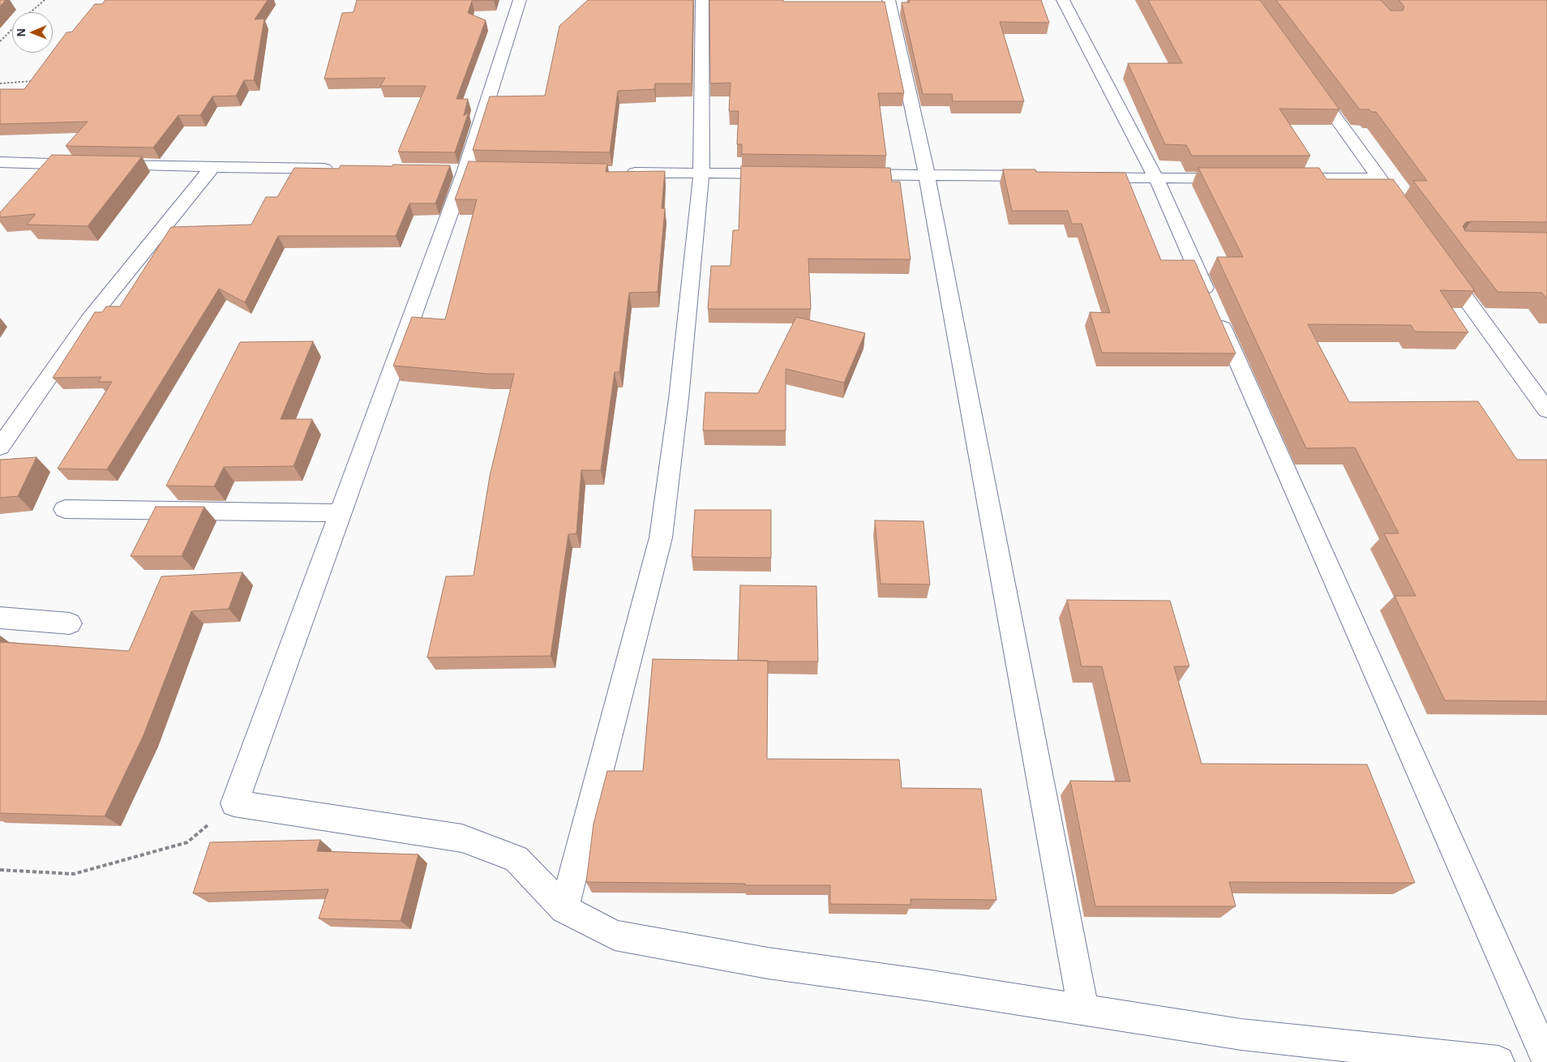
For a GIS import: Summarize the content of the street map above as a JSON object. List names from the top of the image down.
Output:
{
  "north": "left"
}
